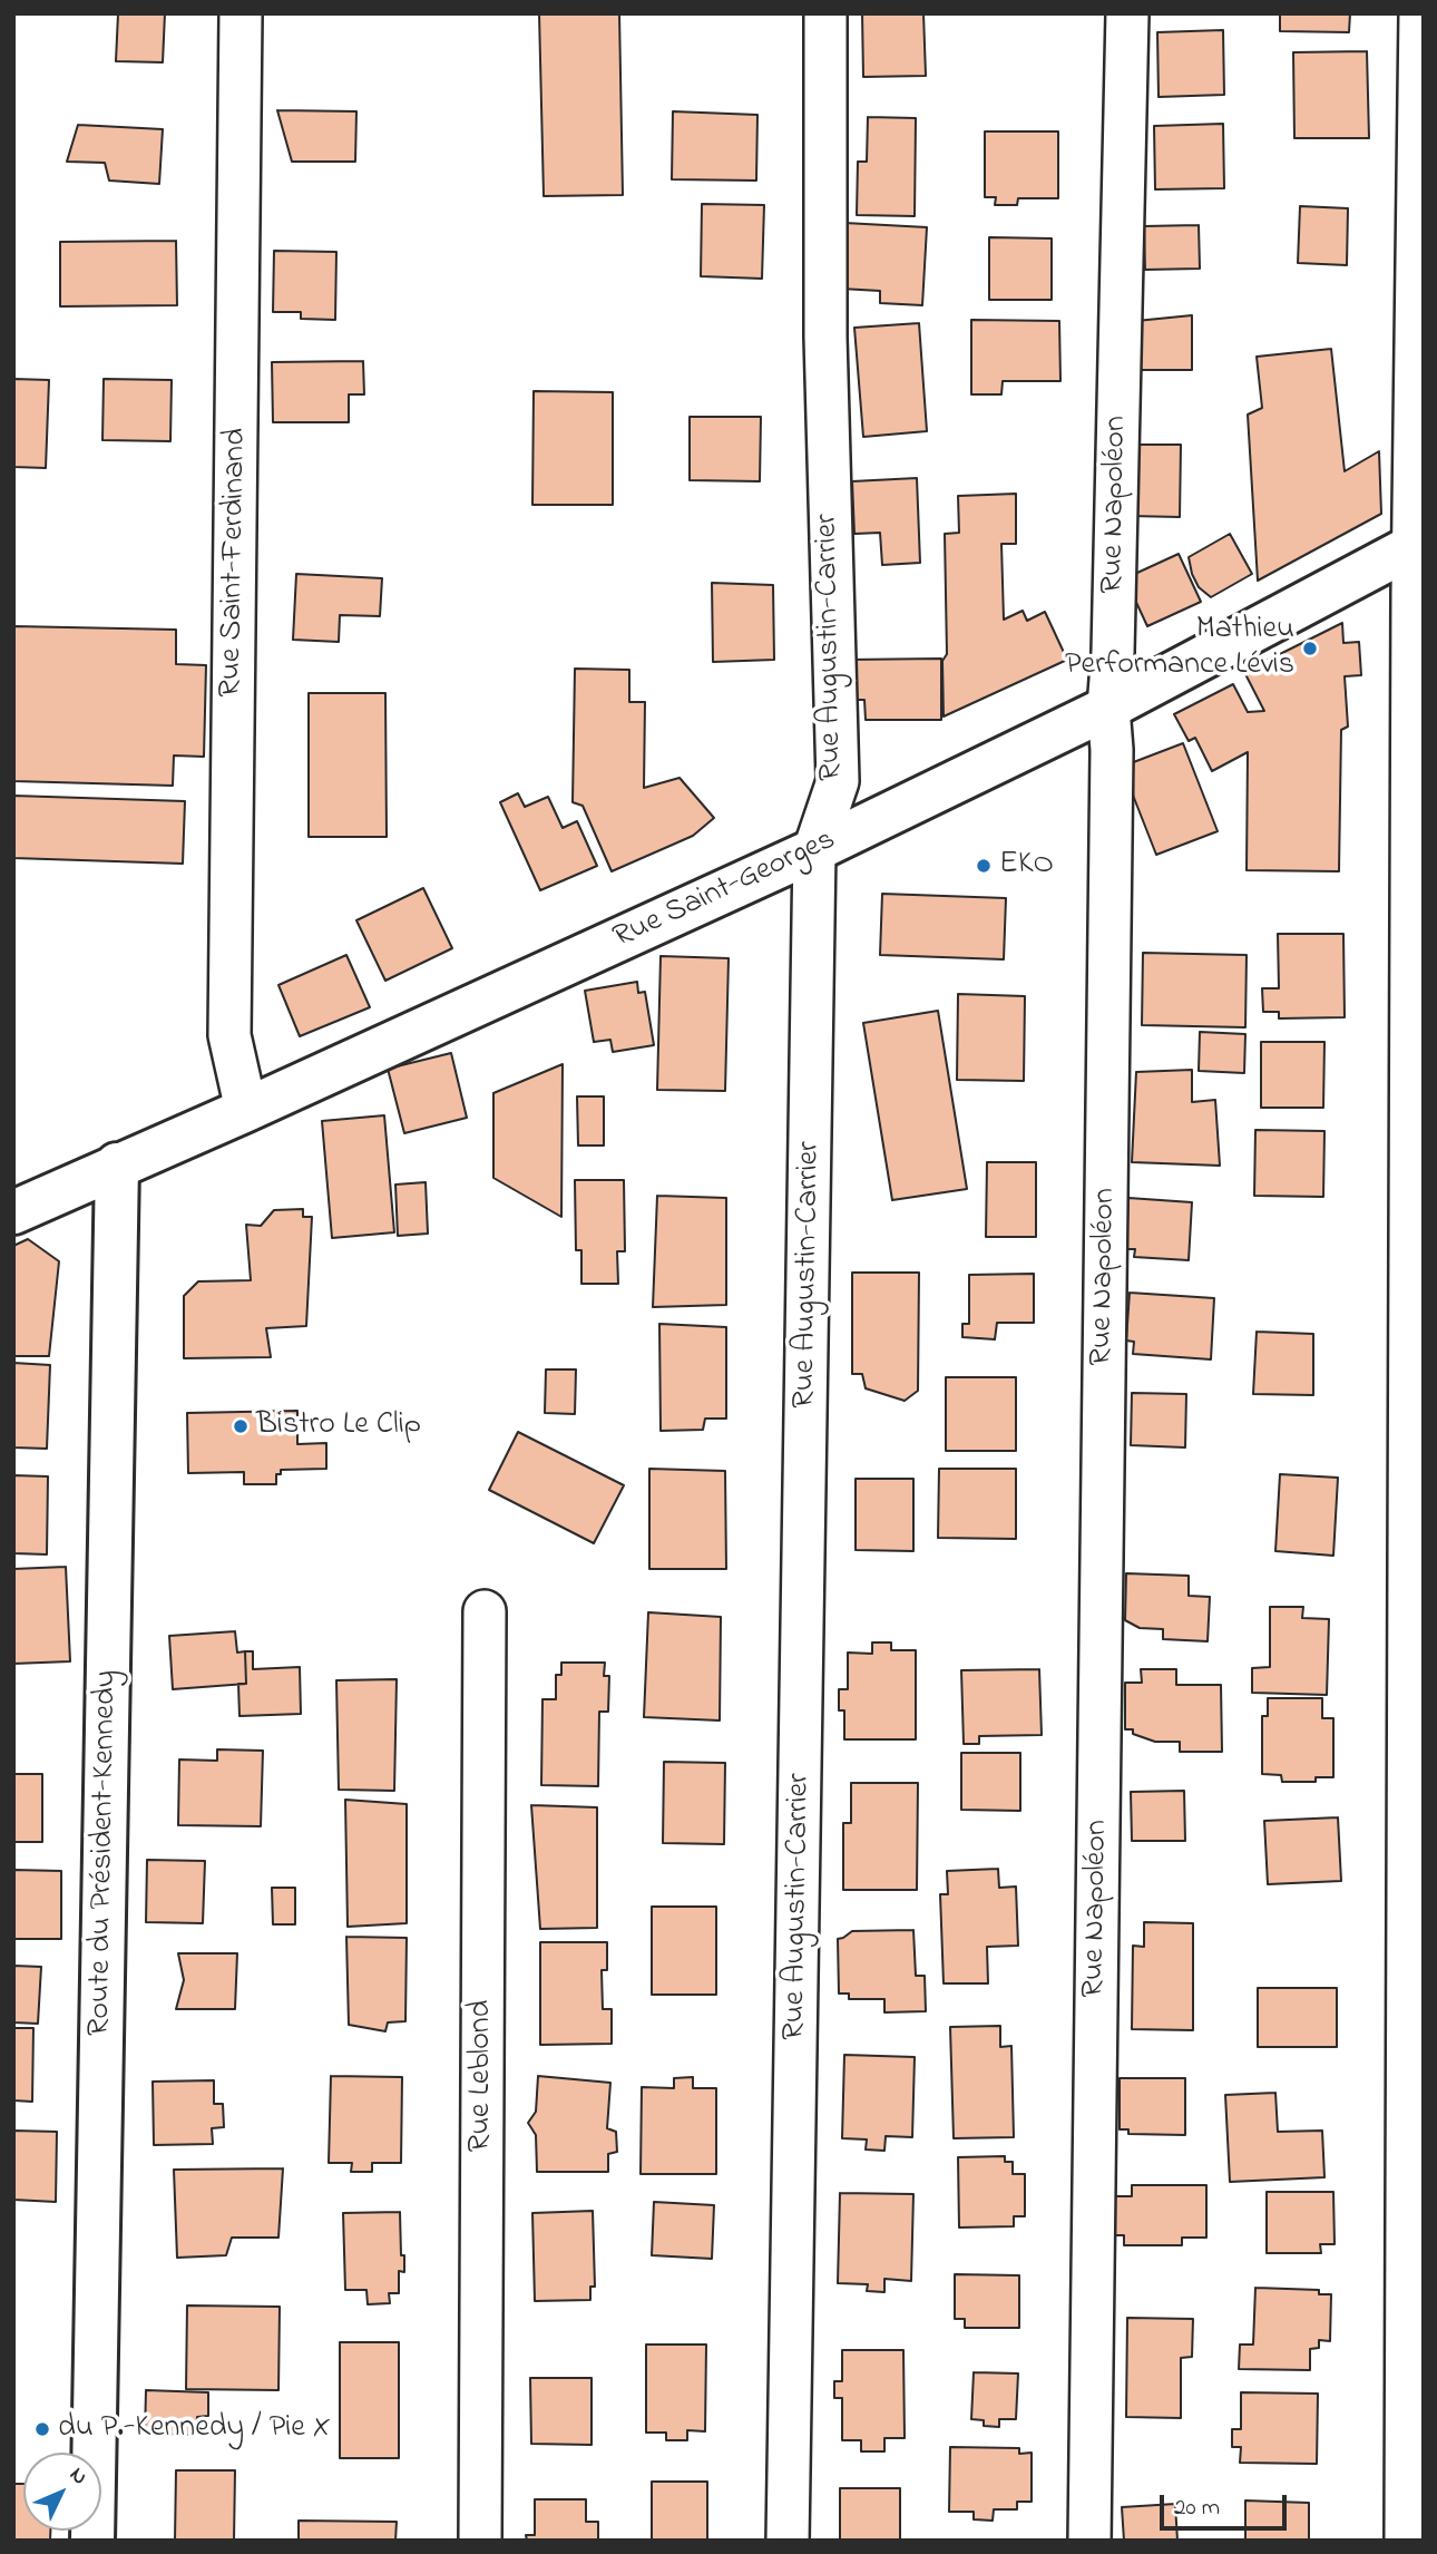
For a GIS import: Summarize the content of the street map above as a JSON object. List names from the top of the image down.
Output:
{
  "streets": {
    "street": [
      "Rue Napoléon",
      "Rue Saint-Ferdinand",
      "Rue Augustin-Carrier",
      "Rue Saint-Georges",
      "Route du Président-Kennedy",
      "Rue Leblond"
    ]
  },
  "crossings": [
    ["Rue Napoléon", "Rue Saint-Georges"],
    ["Rue Saint-Ferdinand", "Rue Saint-Georges"],
    ["Rue Augustin-Carrier", "Rue Saint-Georges"],
    ["Rue Saint-Georges", "Route du Président-Kennedy"]
  ],
  "places": [
    "Mathieu Performance Lévis",
    "EKO",
    "Bistro Le Clip",
    "du P.-Kennedy / Pie X"
  ],
  "scale_bar": "20 m",
  "north": "top right"
}
